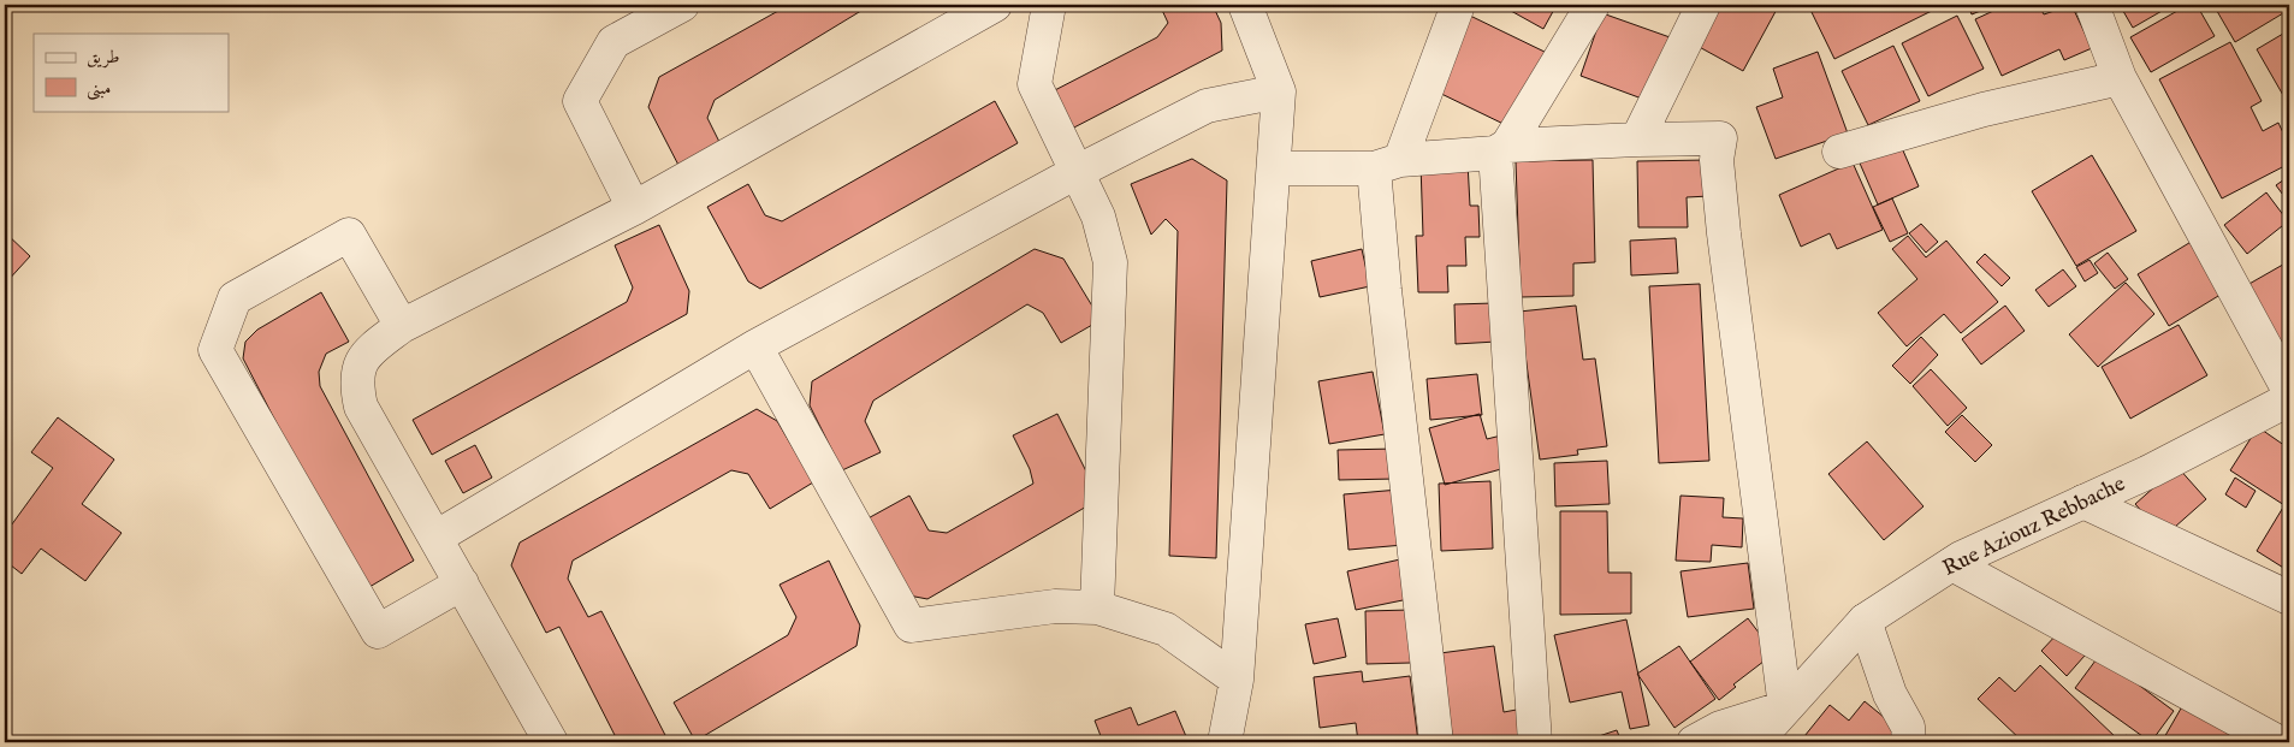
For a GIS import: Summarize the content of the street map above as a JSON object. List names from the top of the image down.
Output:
{
  "streets": {
    "street": ["Rue Aziouz Rebbache"]
  },
  "legend": ["طريق", "مبنى"]
}
